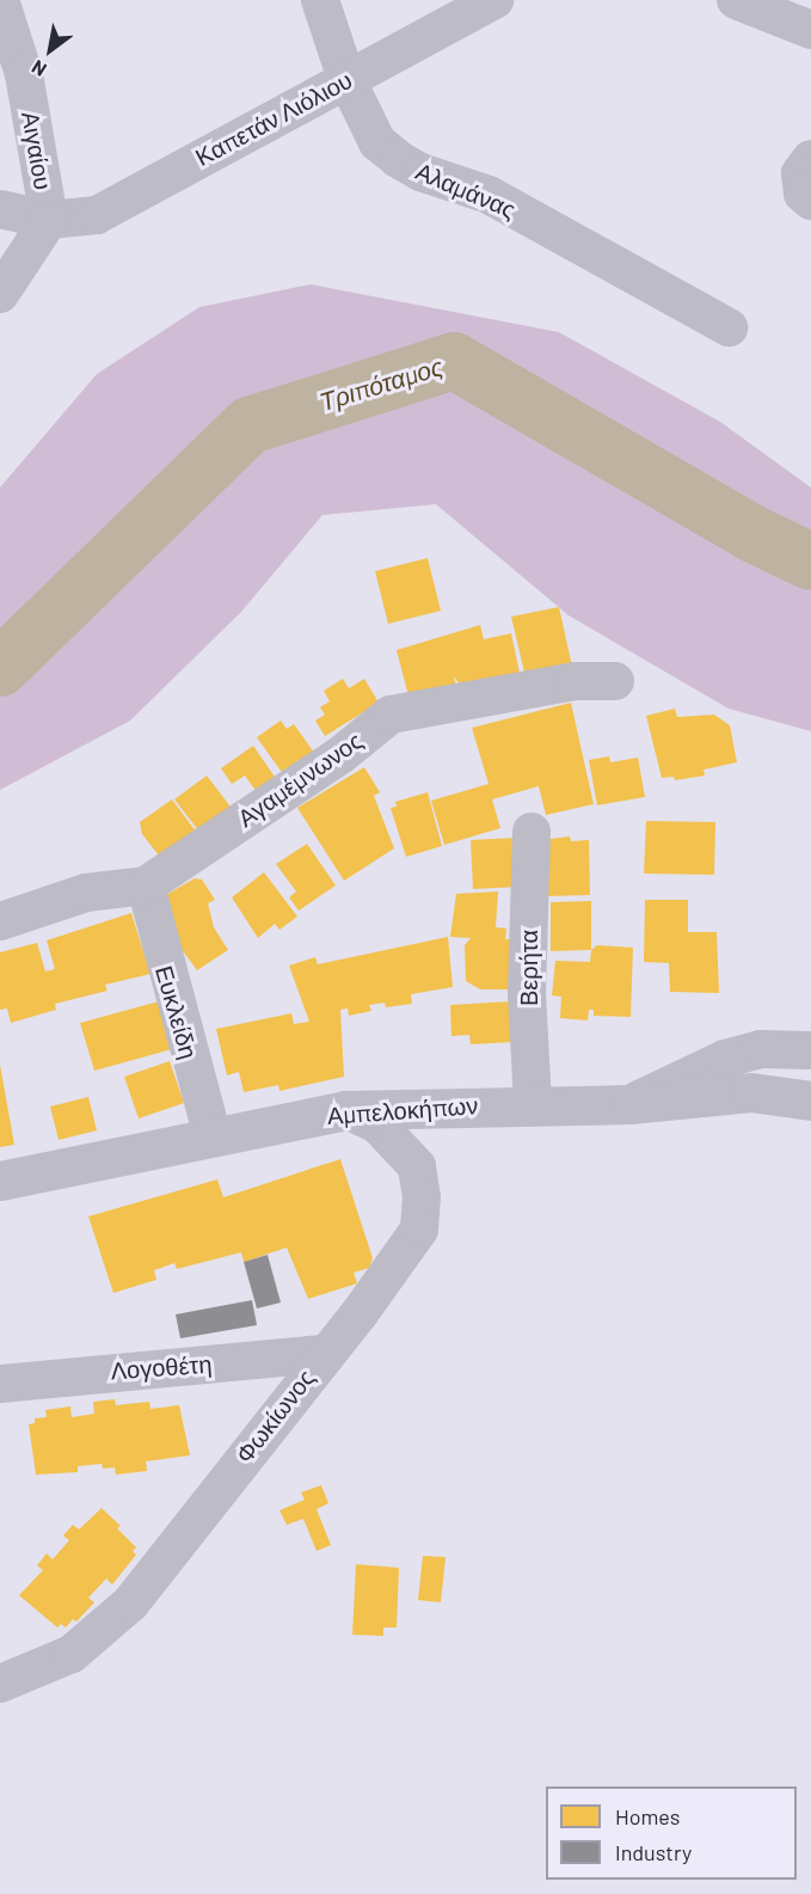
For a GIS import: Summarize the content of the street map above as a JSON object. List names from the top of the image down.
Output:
{
  "streets": {
    "street": [
      "Καπετάν Λιόλιου",
      "Αιγαίου",
      "Αλαμάνας",
      "Αγαμέμνωνος",
      "Βερήτα",
      "Ευκλείδη",
      "Αμπελοκήπων",
      "Λογοθέτη",
      "Φωκίωνος"
    ]
  },
  "crossings": [
    ["Καπετάν Λιόλιου", "Αιγαίου"],
    ["Καπετάν Λιόλιου", "Αλαμάνας"],
    ["Αγαμέμνωνος", "Ευκλείδη"],
    ["Βερήτα", "Αμπελοκήπων"],
    ["Ευκλείδη", "Αμπελοκήπων"],
    ["Αμπελοκήπων", "Φωκίωνος"],
    ["Λογοθέτη", "Φωκίωνος"]
  ],
  "water": ["Τριπόταμος"],
  "legend": ["Homes", "Industry"],
  "north": "bottom left"
}
